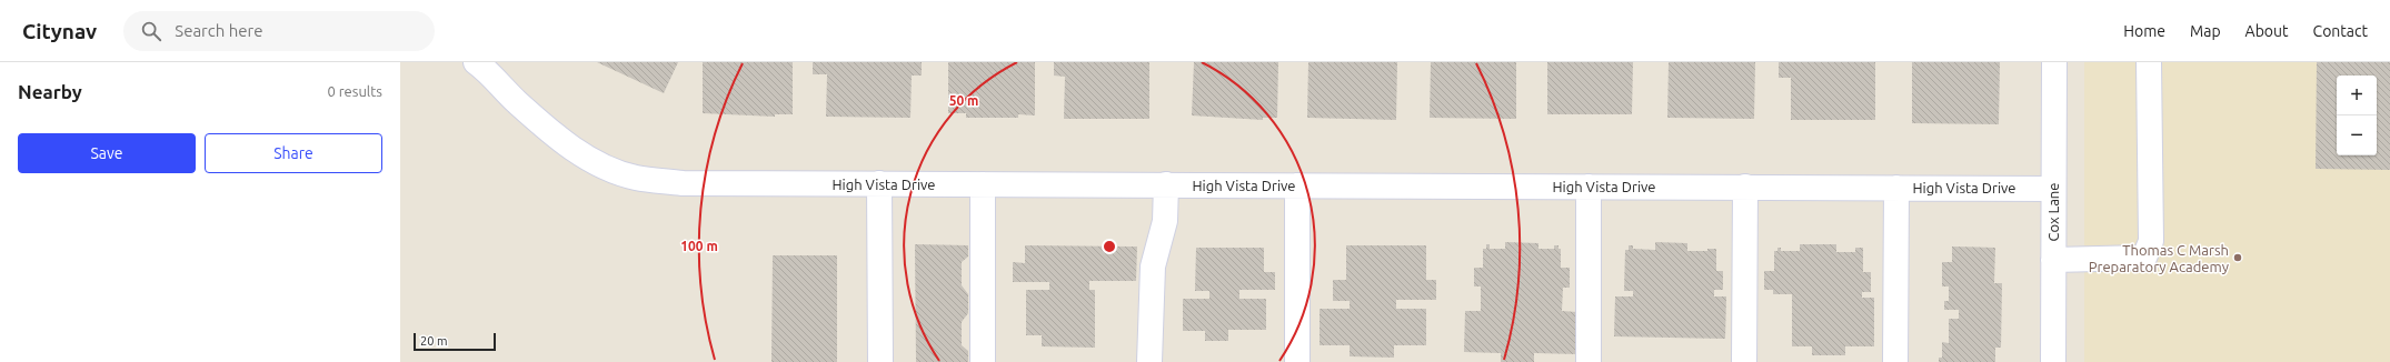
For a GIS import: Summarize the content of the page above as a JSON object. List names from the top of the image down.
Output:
{
  "streets": {
    "street": ["High Vista Drive", "Cox Lane"]
  },
  "crossings": [
    ["High Vista Drive", "Cox Lane"]
  ],
  "places": ["Thomas C Marsh Preparatory Academy"],
  "scale_bar": "20 m",
  "page": {
    "header": "Citynav",
    "search": "Search here",
    "nav": [
      "Home",
      "Map",
      "About",
      "Contact"
    ],
    "heading": ["Nearby", "0 results"],
    "map_buttons": ["+", "−"],
    "buttons": ["Save", "Share"],
    "scale": "20 m"
  },
  "rings": ["50 m", "100 m"]
}
